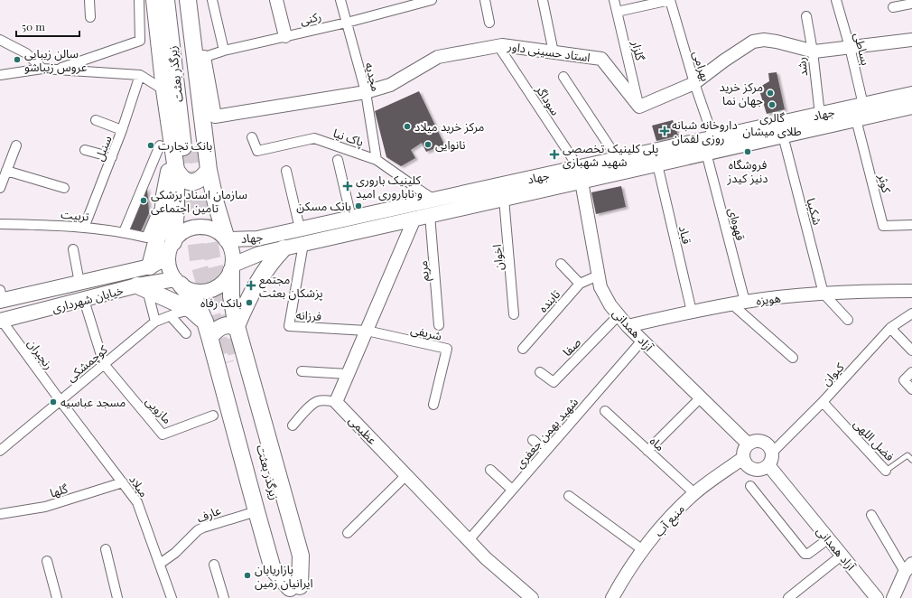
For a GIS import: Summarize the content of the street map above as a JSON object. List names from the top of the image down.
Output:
{
  "streets": {
    "highway": ["زیرگذر بعثت"],
    "main road": ["جهاد", "خیابان شهرداری"],
    "street": [
      "رکنی",
      "بساطی",
      "گلزار",
      "استاد حسینی داور",
      "بهرامی",
      "رشد",
      "مجدیه",
      "سوداگر",
      "پاک نیا",
      "سنبل",
      "کوثر",
      "شکیبا",
      "تربیت",
      "قهوه‌ای",
      "قباد",
      "اخوان",
      "مریم",
      "هویزه",
      "تابنده",
      "فرزانه",
      "آزاد همدانی",
      "شریفی",
      "صفا",
      "رنجبران",
      "کوچمشکی",
      "کیوان",
      "مازویی",
      "عظیمی",
      "شهید بهمن جعفری",
      "فضل اللهی",
      "ماه",
      "میلاد",
      "گلها",
      "عارف",
      "منبع آب"
    ]
  },
  "crossings": [
    ["رکنی", "استاد حسینی داور"],
    ["رکنی", "مجدیه"],
    ["بساطی", "جهاد"],
    ["گلزار", "استاد حسینی داور"],
    ["استاد حسینی داور", "مجدیه"],
    ["استاد حسینی داور", "سوداگر"],
    ["بهرامی", "جهاد"],
    ["رشد", "جهاد"],
    ["مجدیه", "پاک نیا"],
    ["سوداگر", "جهاد"],
    ["سوداگر", "آزاد همدانی"],
    ["جهاد", "پاک نیا"],
    ["جهاد", "کوثر"],
    ["جهاد", "شکیبا"],
    ["جهاد", "قهوه‌ای"],
    ["جهاد", "قباد"],
    ["جهاد", "اخوان"],
    ["جهاد", "مریم"],
    ["جهاد", "خیابان شهرداری"],
    ["جهاد", "فرزانه"],
    ["جهاد", "آزاد همدانی"],
    ["سنبل", "تربیت"],
    ["شکیبا", "هویزه"],
    ["قهوه‌ای", "هویزه"],
    ["قباد", "هویزه"],
    ["خیابان شهرداری", "رنجبران"],
    ["هویزه", "آزاد همدانی"],
    ["تابنده", "آزاد همدانی"],
    ["فرزانه", "شریفی"],
    ["آزاد همدانی", "صفا"],
    ["آزاد همدانی", "کیوان"],
    ["آزاد همدانی", "شهید بهمن جعفری"],
    ["آزاد همدانی", "منبع آب"],
    ["رنجبران", "کوچمشکی"],
    ["رنجبران", "میلاد"],
    ["کوچمشکی", "مازویی"],
    ["کوچمشکی", "میلاد"],
    ["کیوان", "فضل اللهی"],
    ["کیوان", "منبع آب"],
    ["عظیمی", "شهید بهمن جعفری"],
    ["ماه", "منبع آب"],
    ["میلاد", "گلها"],
    ["میلاد", "عارف"]
  ],
  "places": {
    "other": [
      "سالن زیبایی عروس زیباشو",
      "مرکز خرید جهان نما",
      "گالری طلای میشان",
      "مرکز خرید میلاد",
      "نانوایی",
      "بانک تجارت",
      "فروشگاه دنیز کیدز",
      "سازمان اسناد پزشکی تامین اجتماعی",
      "بانک مسکن",
      "بانک رفاه",
      "مسجد عباسیه",
      "بازاریابان ایرانیان زمین"
    ],
    "health": [
      "داروخانه شبانه روزی لقمان",
      "پلی کلینیک تخصصی شهید شهبازی",
      "کلینیک باروری و ناباروری امید",
      "مجتمع پزشکان بعثت"
    ]
  },
  "scale_bar": "50 m"
}
